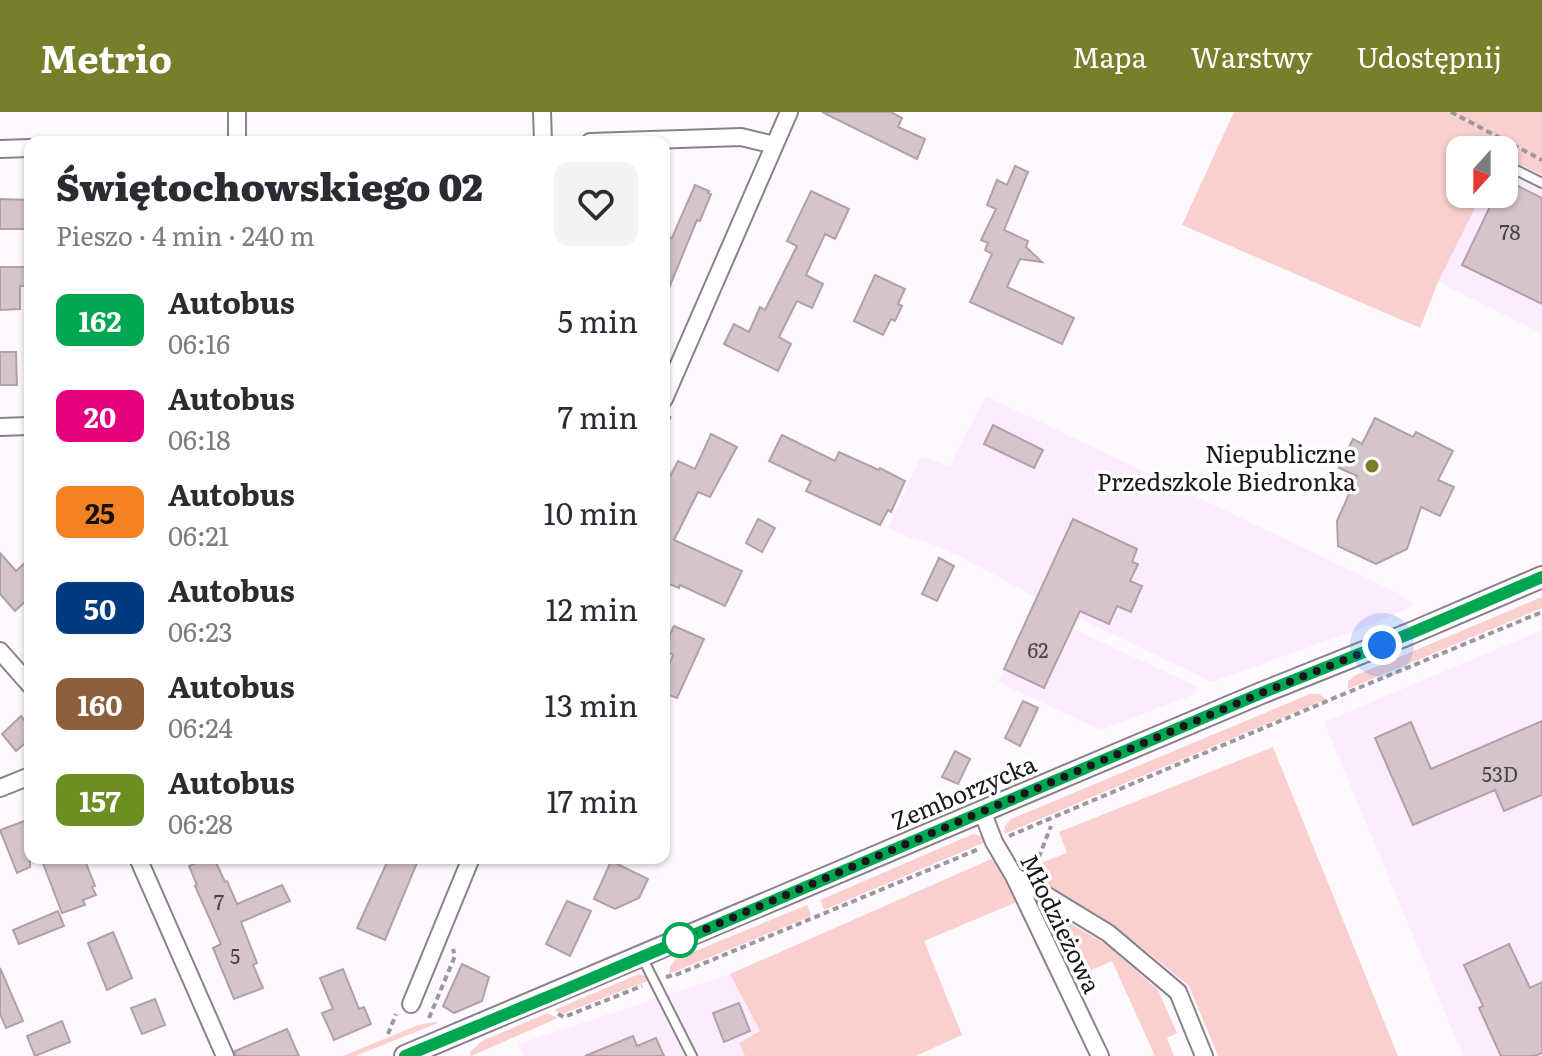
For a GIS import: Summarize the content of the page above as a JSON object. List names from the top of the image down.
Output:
{
  "streets": {
    "street": ["Zemborzycka", "Młodzieżowa"]
  },
  "crossings": [
    ["Zemborzycka", "Młodzieżowa"]
  ],
  "places": ["Niepubliczne Przedszkole Biedronka"],
  "lines": ["bus line 162"],
  "house_numbers": [
    "78",
    "62",
    "53D",
    "7",
    "5"
  ],
  "north": "bottom",
  "page": {
    "header": "Metrio",
    "nav": ["Mapa", "Warstwy", "Udostępnij"],
    "heading": ["Świętochowskiego 02", "Pieszo · 4 min · 240 m"],
    "list": [
      {
        "mark": "162",
        "name": "Autobus",
        "note": "06:16",
        "value": "5 min"
      },
      {
        "mark": "20",
        "name": "Autobus",
        "note": "06:18",
        "value": "7 min"
      },
      {
        "mark": "25",
        "name": "Autobus",
        "note": "06:21",
        "value": "10 min"
      },
      {
        "mark": "50",
        "name": "Autobus",
        "note": "06:23",
        "value": "12 min"
      },
      {
        "mark": "160",
        "name": "Autobus",
        "note": "06:24",
        "value": "13 min"
      },
      {
        "mark": "157",
        "name": "Autobus",
        "note": "06:28",
        "value": "17 min"
      }
    ]
  }
}
